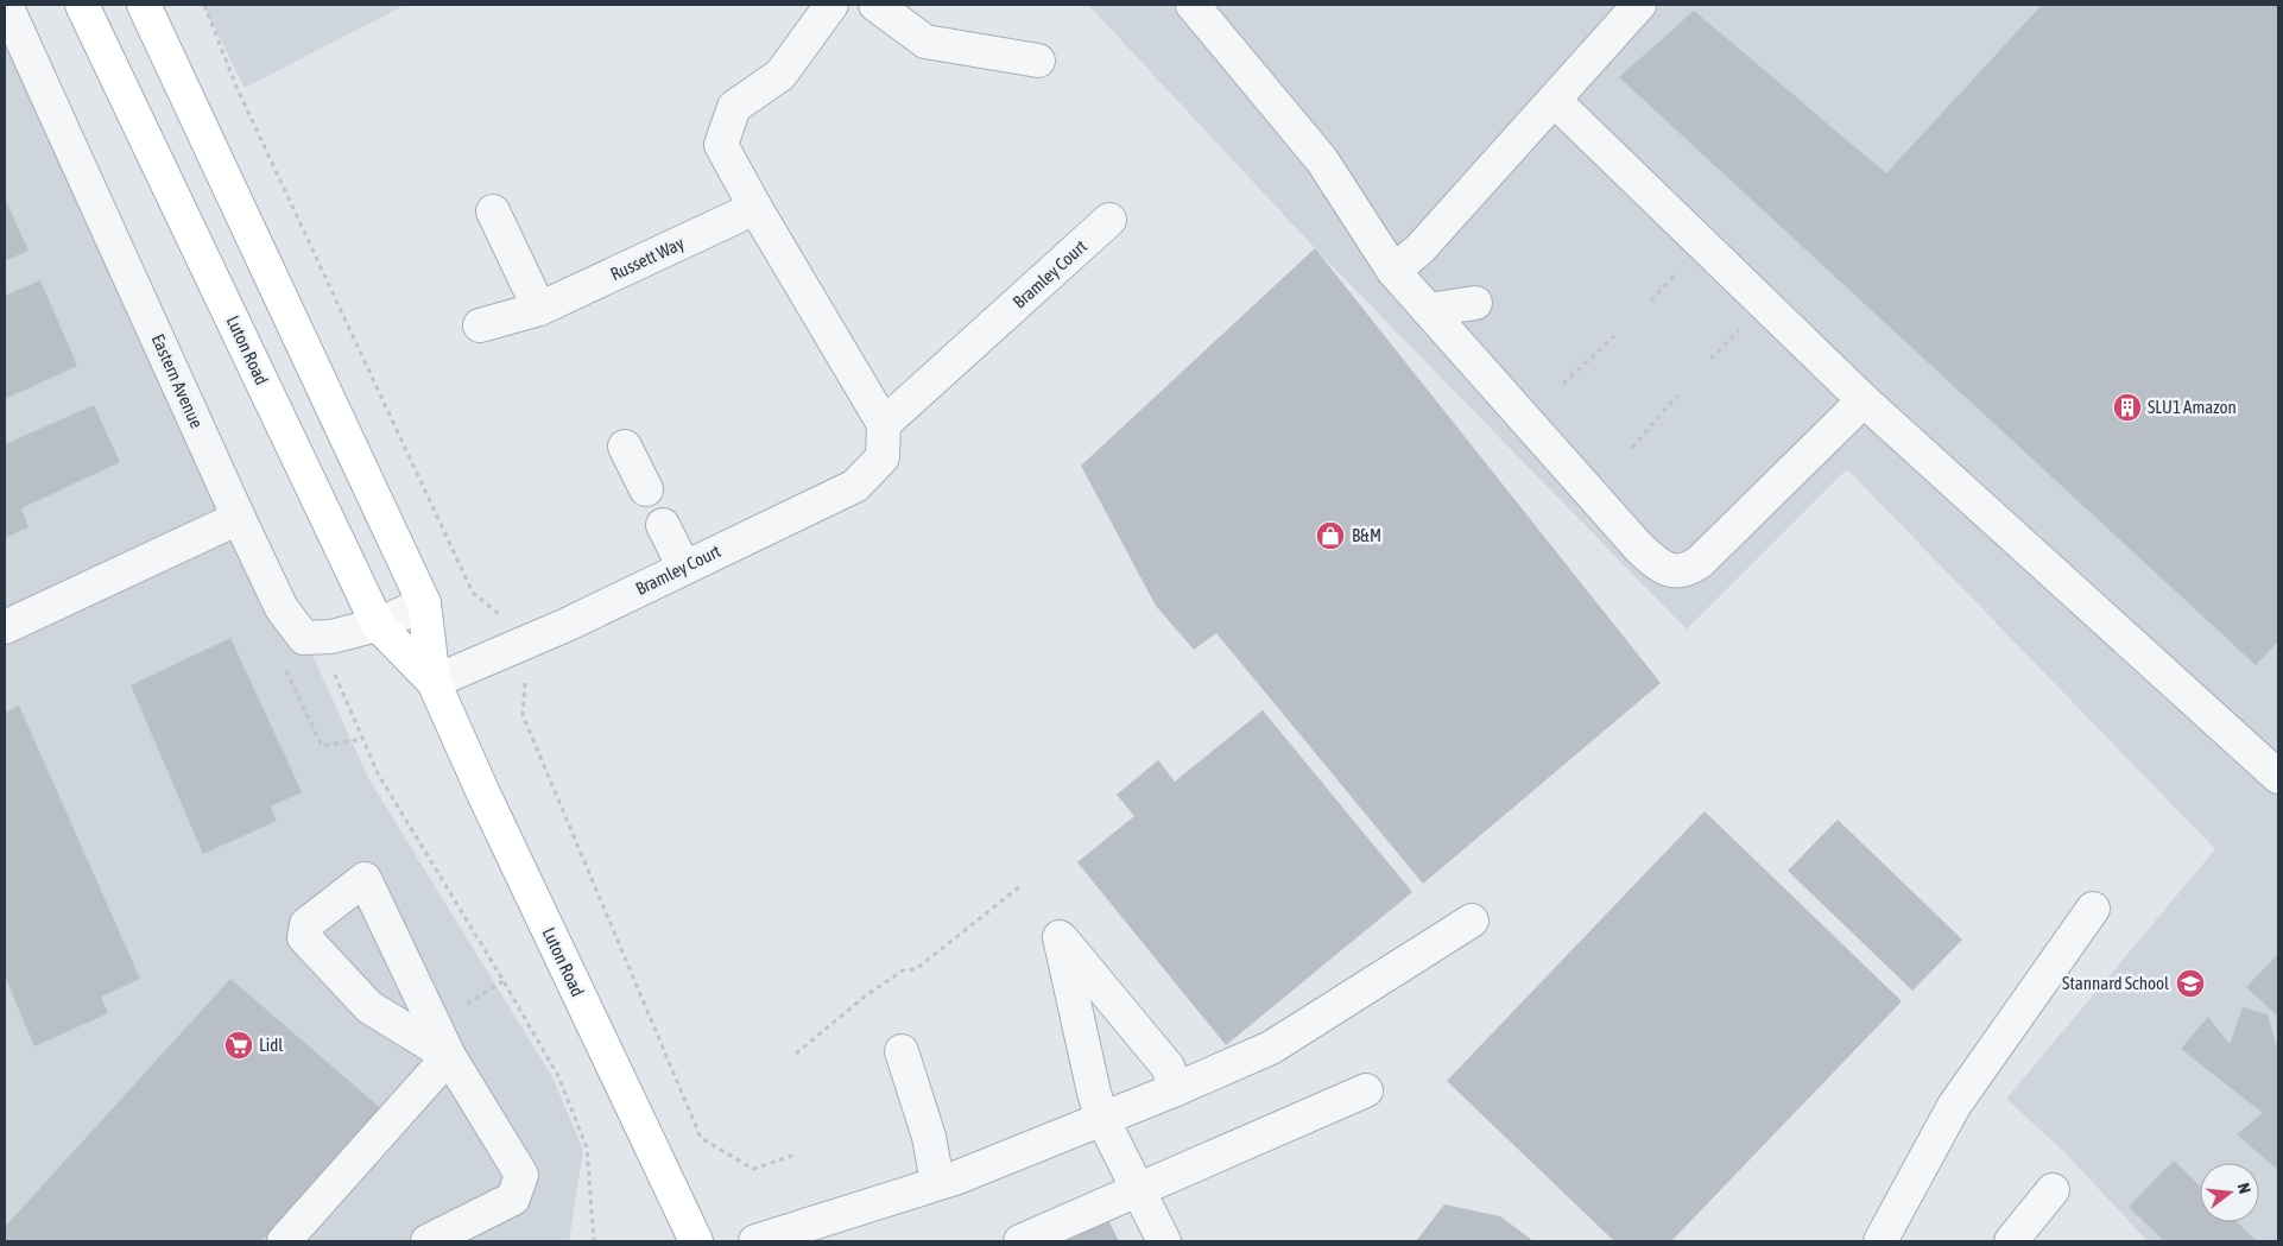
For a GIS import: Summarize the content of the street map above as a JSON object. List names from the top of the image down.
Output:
{
  "streets": {
    "main road": ["Luton Road"],
    "street": ["Russett Way", "Bramley Court", "Eastern Avenue"]
  },
  "crossings": [
    ["Bramley Court", "Luton Road"],
    ["Luton Road", "Eastern Avenue"]
  ],
  "places": {
    "building": ["SLU1 Amazon"],
    "shop": ["B&M"],
    "school or university": ["Stannard School"],
    "supermarket": ["Lidl"]
  },
  "north": "right"
}
